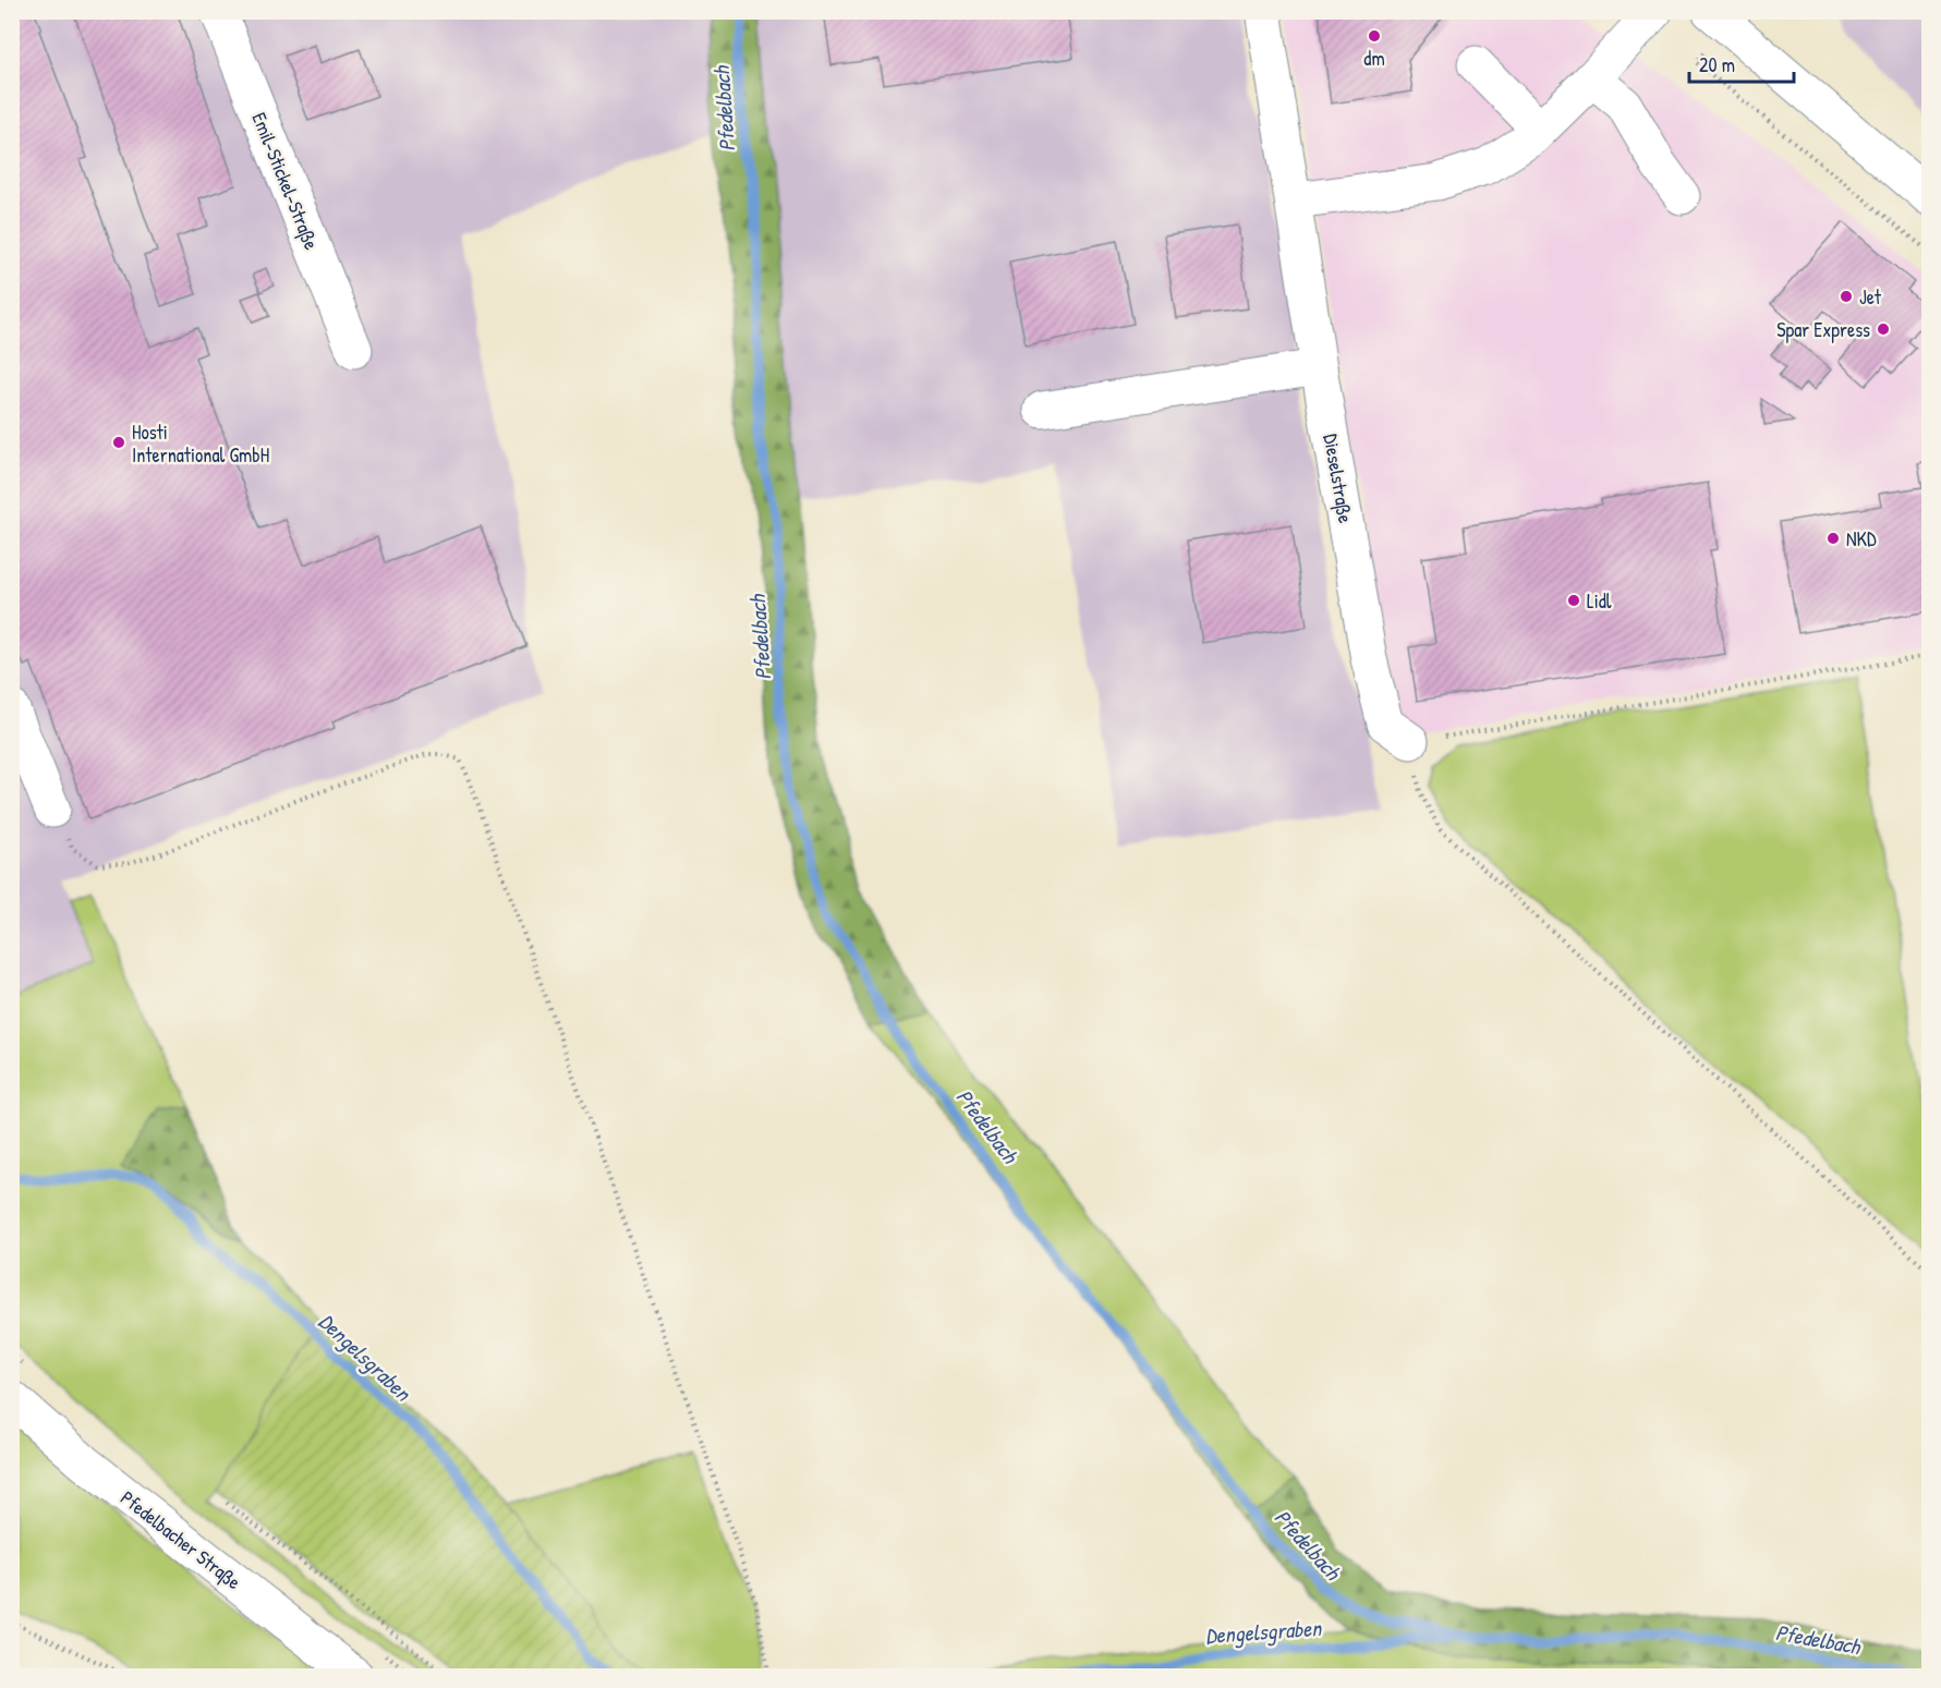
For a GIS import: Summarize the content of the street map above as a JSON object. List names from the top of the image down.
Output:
{
  "streets": {
    "street": ["Emil-Stickel-Straße", "Dieselstraße", "Pfedelbacher Straße"]
  },
  "water": ["Pfedelbach", "Dengelsgraben"],
  "places": [
    "dm",
    "Jet",
    "Spar Express",
    "Hosti International GmbH",
    "NKD",
    "Lidl"
  ],
  "scale_bar": "20 m"
}
